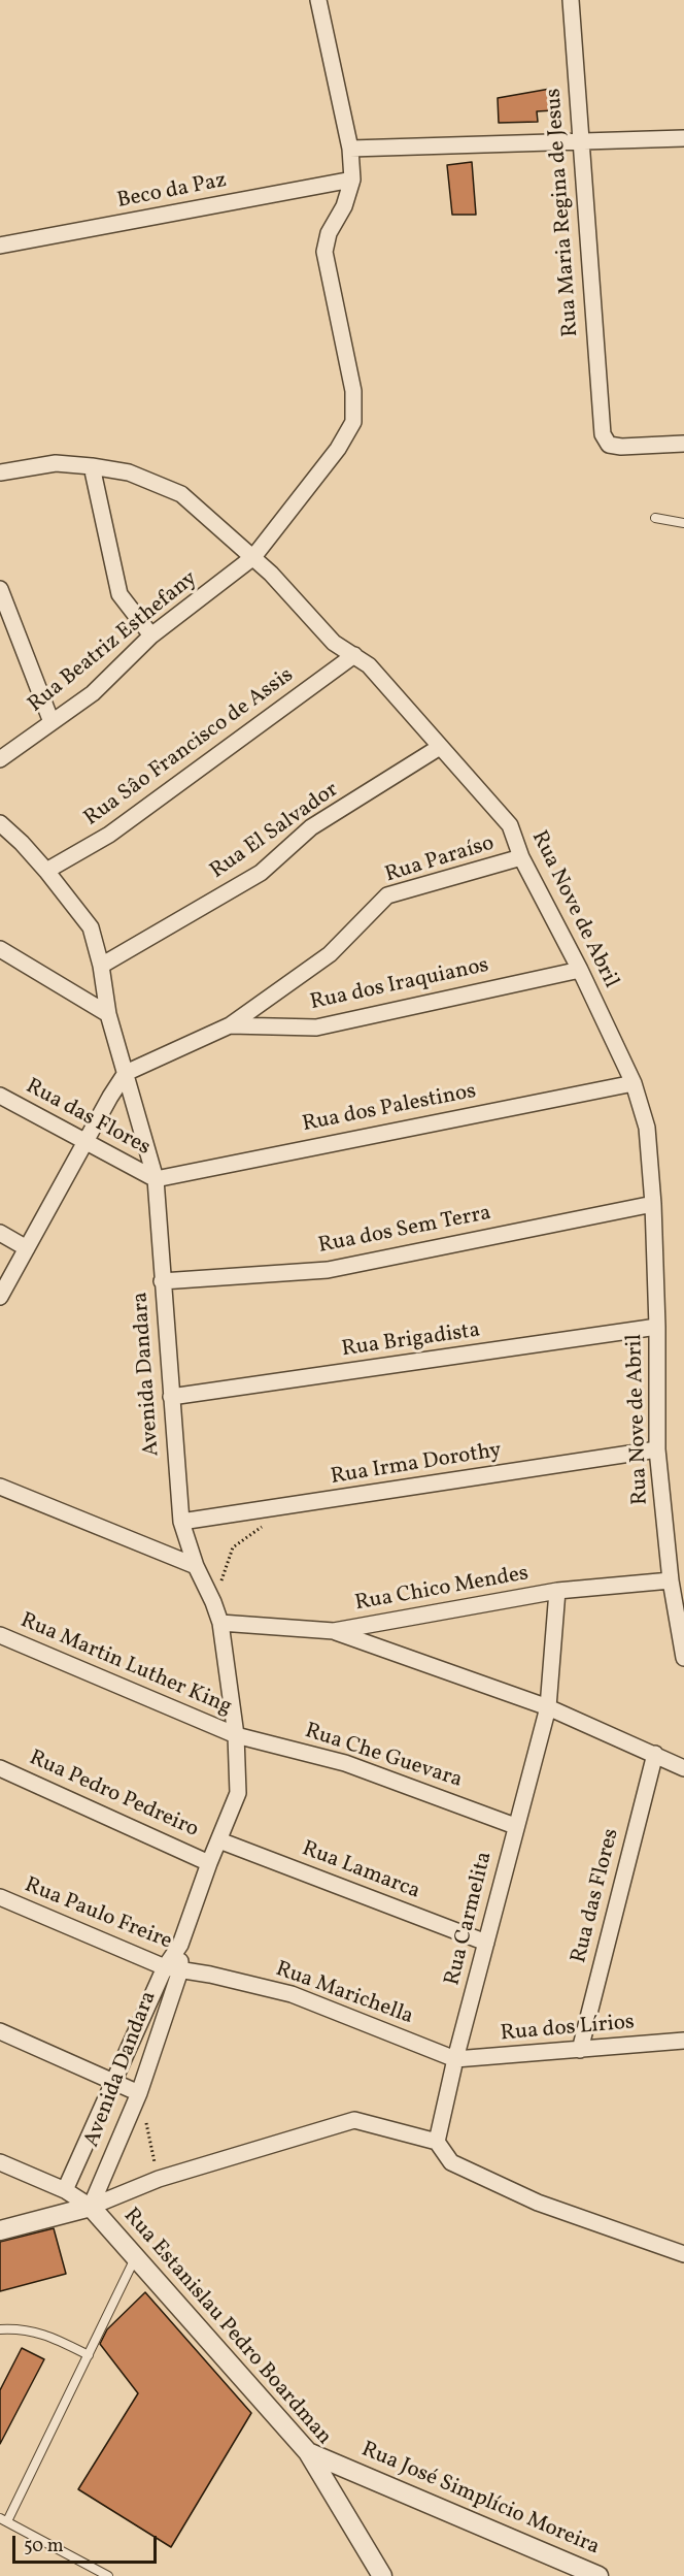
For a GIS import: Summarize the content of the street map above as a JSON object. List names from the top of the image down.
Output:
{
  "streets": {
    "street": [
      "Beco da Paz",
      "Rua Maria Regina de Jesus",
      "Rua Beatriz Esthefany",
      "Rua Sâo Francisco de Assis",
      "Rua El Salvador",
      "Rua Paraíso",
      "Rua Nove de Abril",
      "Rua dos Iraquianos",
      "Rua dos Palestinos",
      "Rua das Flores",
      "Rua dos Sem Terra",
      "Rua Brigadista",
      "Avenida Dandara",
      "Rua Irma Dorothy",
      "Rua Chico Mendes",
      "Rua Martin Luther King",
      "Rua Che Guevara",
      "Rua Pedro Pedreiro",
      "Rua Lamarca",
      "Rua Paulo Freire",
      "Rua Carmelita",
      "Rua Marichella",
      "Rua dos Lírios",
      "Rua Estanislau Pedro Boardman",
      "Rua José Simplício Moreira"
    ]
  },
  "crossings": [
    ["Beco da Paz", "Rua Beatriz Esthefany"],
    ["Rua Beatriz Esthefany", "Rua Nove de Abril"],
    ["Rua Sâo Francisco de Assis", "Rua Nove de Abril"],
    ["Rua Sâo Francisco de Assis", "Avenida Dandara"],
    ["Rua El Salvador", "Rua Nove de Abril"],
    ["Rua El Salvador", "Avenida Dandara"],
    ["Rua Paraíso", "Rua Nove de Abril"],
    ["Rua Paraíso", "Rua dos Iraquianos"],
    ["Rua Nove de Abril", "Rua dos Iraquianos"],
    ["Rua Nove de Abril", "Rua dos Palestinos"],
    ["Rua Nove de Abril", "Rua dos Sem Terra"],
    ["Rua Nove de Abril", "Rua Brigadista"],
    ["Rua Nove de Abril", "Rua Irma Dorothy"],
    ["Rua Nove de Abril", "Rua Chico Mendes"],
    ["Rua dos Iraquianos", "Avenida Dandara"],
    ["Rua dos Palestinos", "Rua das Flores"],
    ["Rua dos Palestinos", "Avenida Dandara"],
    ["Rua das Flores", "Avenida Dandara"],
    ["Rua das Flores", "Rua dos Lírios"],
    ["Rua dos Sem Terra", "Avenida Dandara"],
    ["Rua Brigadista", "Avenida Dandara"],
    ["Avenida Dandara", "Rua Irma Dorothy"],
    ["Avenida Dandara", "Rua Chico Mendes"],
    ["Avenida Dandara", "Rua Martin Luther King"],
    ["Avenida Dandara", "Rua Che Guevara"],
    ["Avenida Dandara", "Rua Pedro Pedreiro"],
    ["Avenida Dandara", "Rua Lamarca"],
    ["Avenida Dandara", "Rua Paulo Freire"],
    ["Avenida Dandara", "Rua Marichella"],
    ["Avenida Dandara", "Rua Estanislau Pedro Boardman"],
    ["Rua Chico Mendes", "Rua Carmelita"],
    ["Rua Martin Luther King", "Rua Che Guevara"],
    ["Rua Che Guevara", "Rua Carmelita"],
    ["Rua Lamarca", "Rua Carmelita"],
    ["Rua Paulo Freire", "Rua Marichella"],
    ["Rua Carmelita", "Rua Marichella"],
    ["Rua Carmelita", "Rua dos Lírios"],
    ["Rua Marichella", "Rua dos Lírios"],
    ["Rua Estanislau Pedro Boardman", "Rua José Simplício Moreira"]
  ],
  "scale_bar": "50 m"
}
